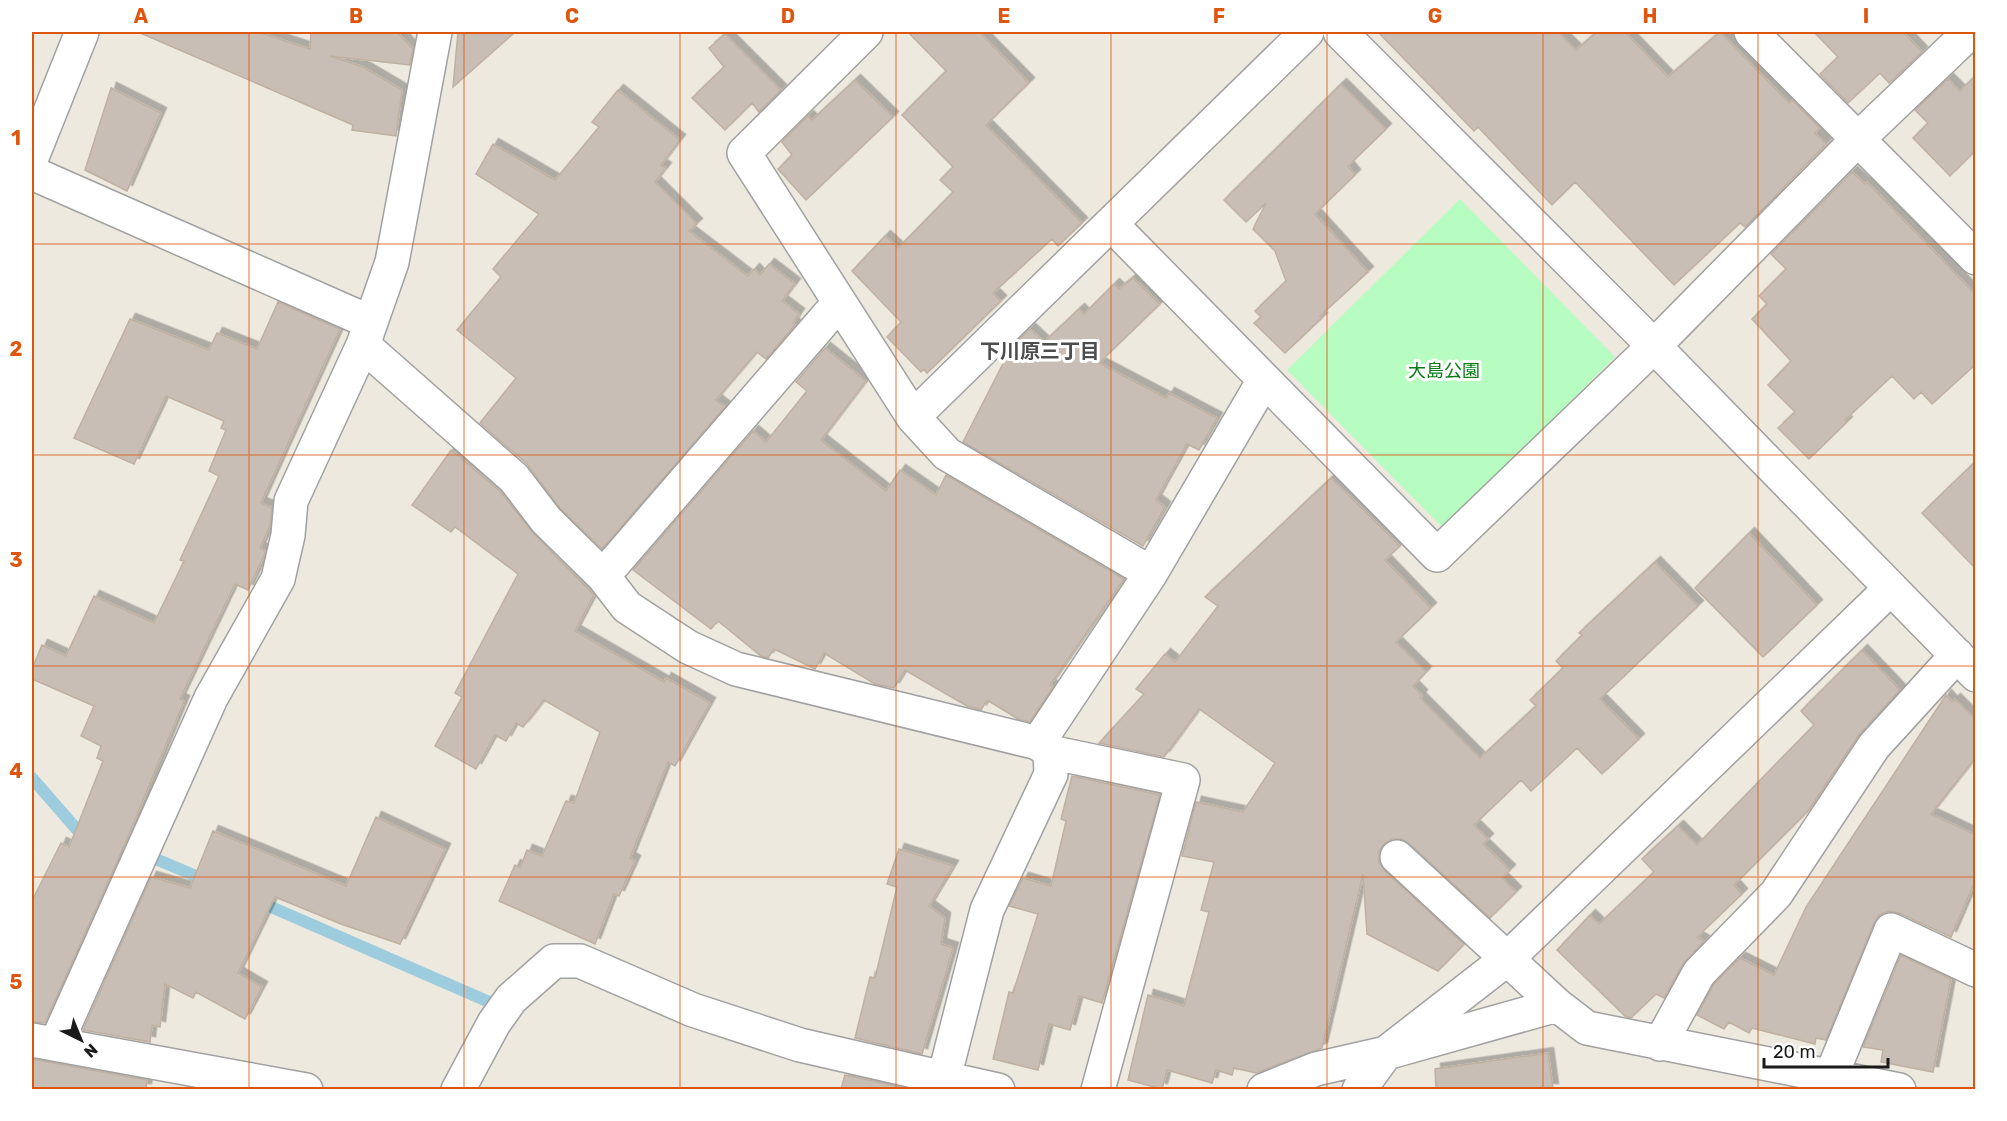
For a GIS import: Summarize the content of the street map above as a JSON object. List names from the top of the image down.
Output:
{
  "districts": ["下川原三丁目"],
  "parks": ["大島公園"],
  "scale_bar": "20 m",
  "north": "bottom right",
  "grid": {
    "columns": [
      "A",
      "B",
      "C",
      "D",
      "E",
      "F",
      "G",
      "H",
      "I"
    ],
    "rows": [
      "1",
      "2",
      "3",
      "4",
      "5"
    ]
  }
}
